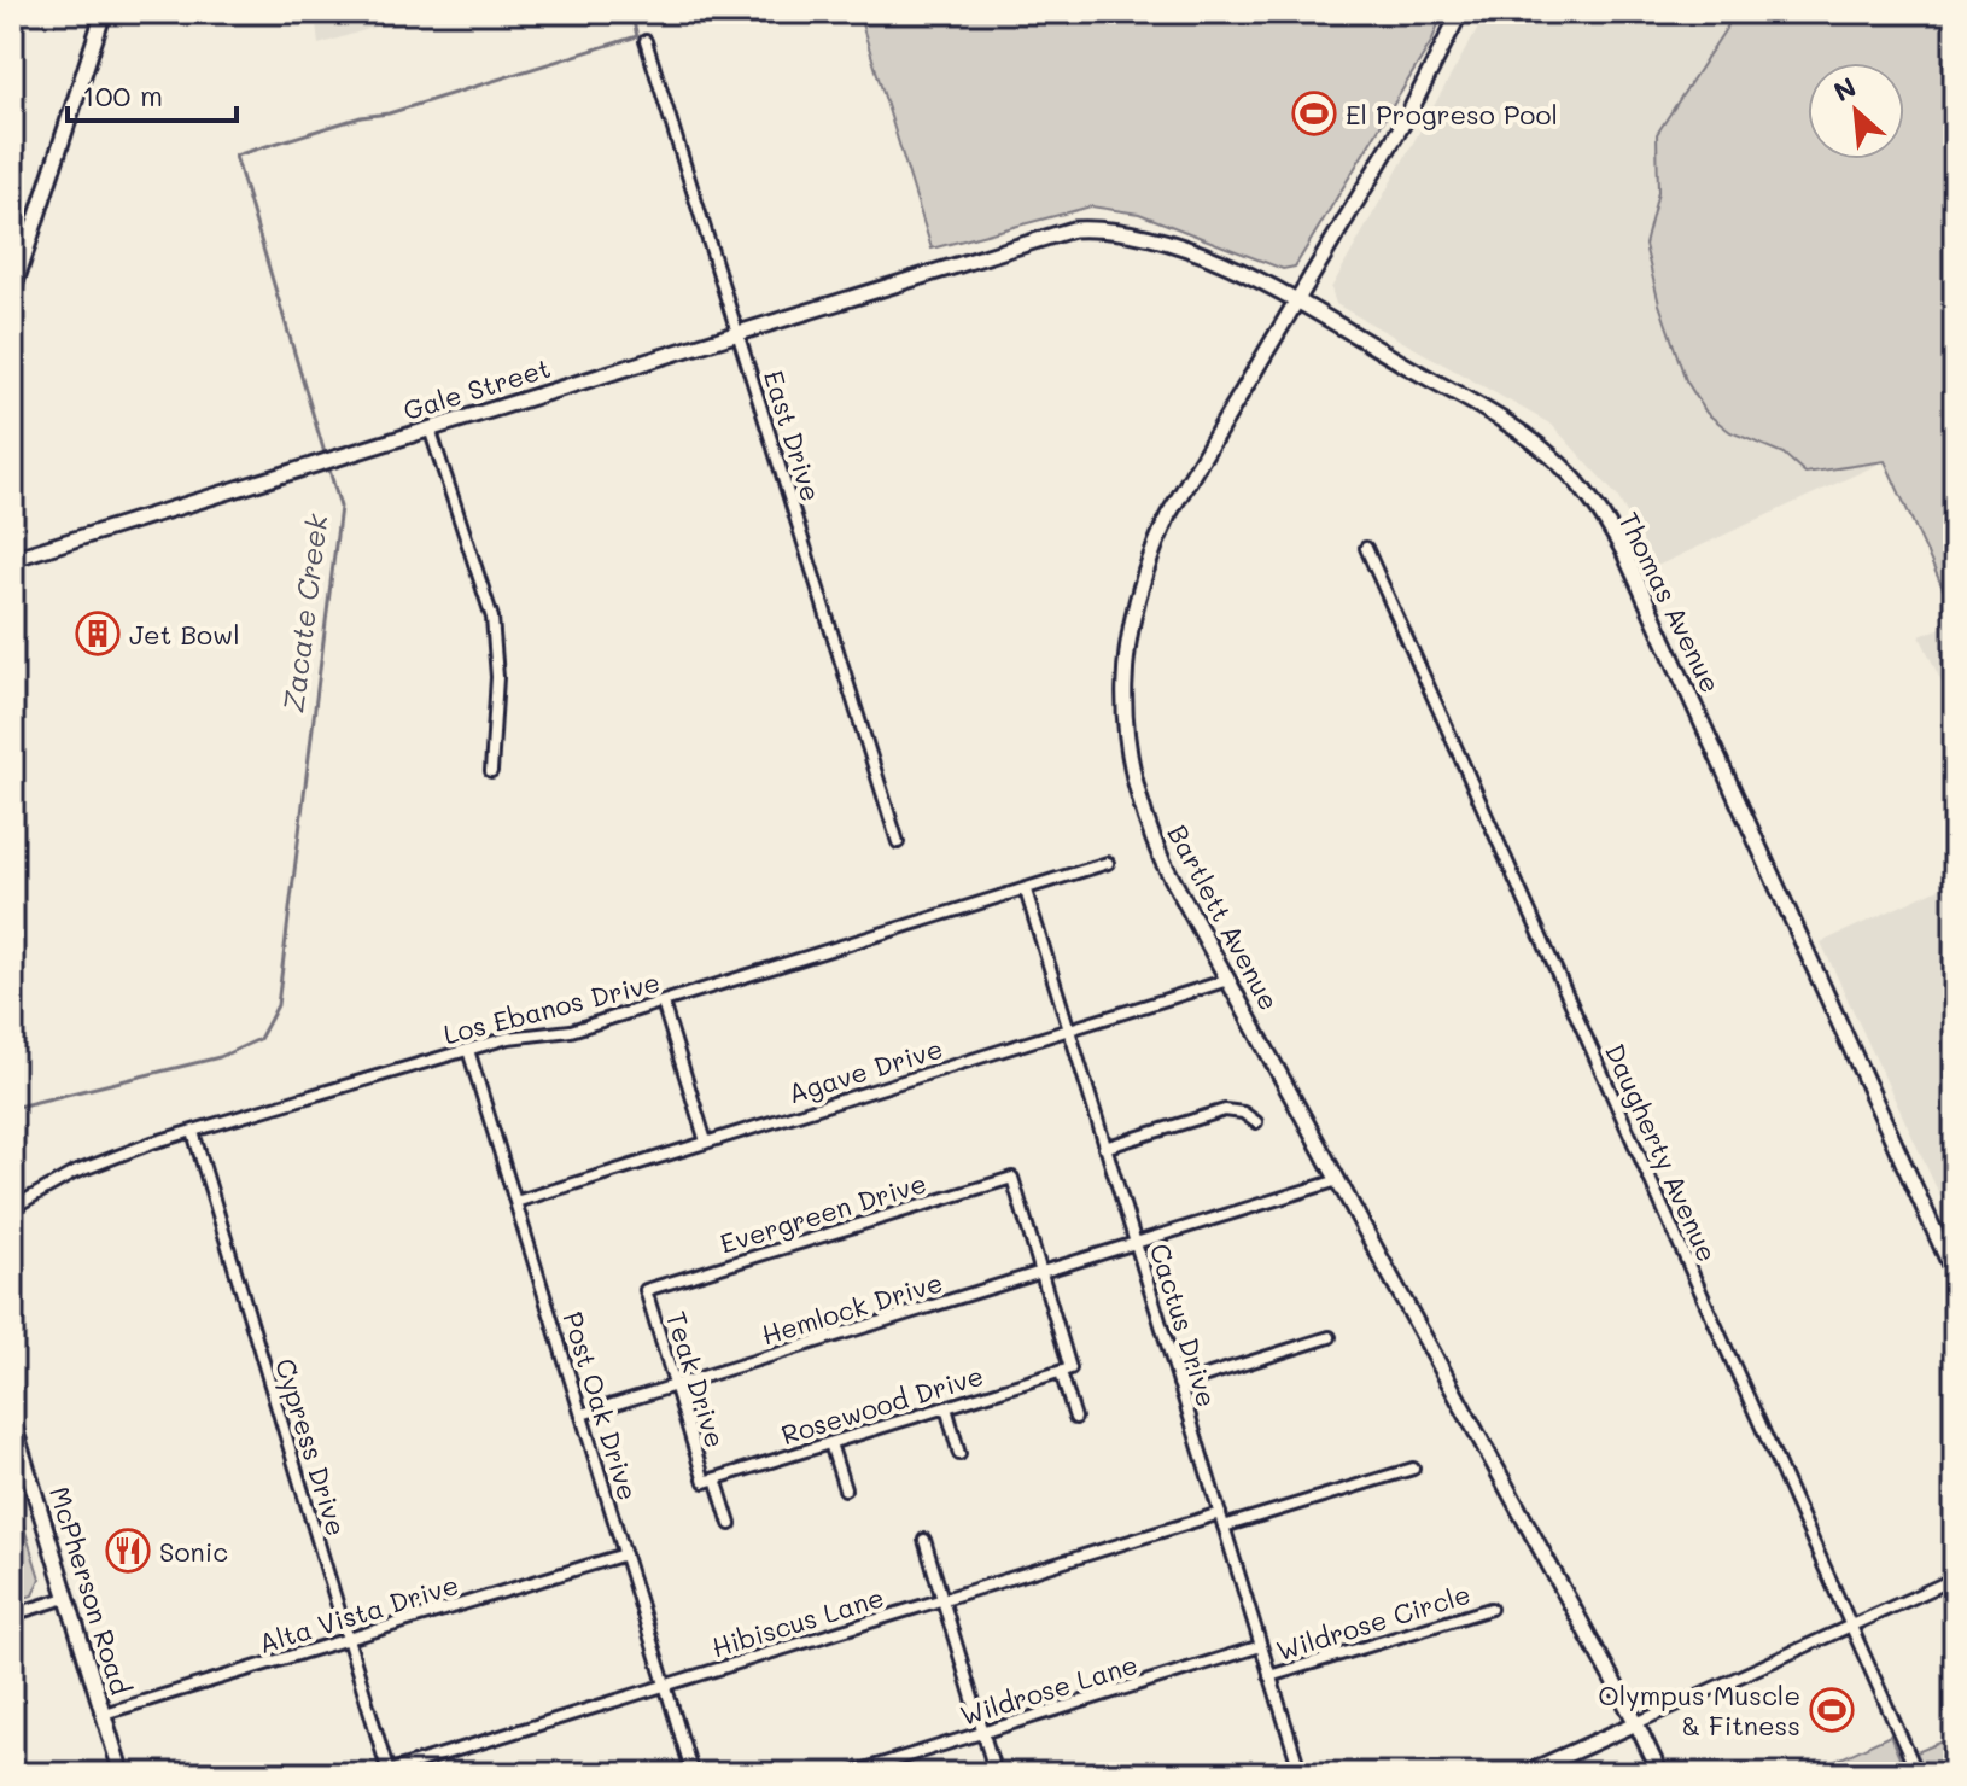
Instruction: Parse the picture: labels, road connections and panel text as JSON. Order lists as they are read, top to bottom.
{
  "streets": {
    "street": [
      "Gale Street",
      "East Drive",
      "Thomas Avenue",
      "Bartlett Avenue",
      "Los Ebanos Drive",
      "Agave Drive",
      "Daugherty Avenue",
      "Evergreen Drive",
      "Hemlock Drive",
      "Cactus Drive",
      "Teak Drive",
      "Rosewood Drive",
      "Post Oak Drive",
      "Cypress Drive",
      "McPherson Road",
      "Alta Vista Drive",
      "Hibiscus Lane",
      "Wildrose Circle",
      "Wildrose Lane"
    ]
  },
  "crossings": [
    ["Gale Street", "East Drive"],
    ["Gale Street", "Thomas Avenue"],
    ["Thomas Avenue", "Bartlett Avenue"],
    ["Bartlett Avenue", "Agave Drive"],
    ["Bartlett Avenue", "Hemlock Drive"],
    ["Los Ebanos Drive", "Cactus Drive"],
    ["Los Ebanos Drive", "Post Oak Drive"],
    ["Los Ebanos Drive", "Cypress Drive"],
    ["Agave Drive", "Cactus Drive"],
    ["Agave Drive", "Post Oak Drive"],
    ["Evergreen Drive", "Hemlock Drive"],
    ["Evergreen Drive", "Teak Drive"],
    ["Hemlock Drive", "Cactus Drive"],
    ["Hemlock Drive", "Teak Drive"],
    ["Hemlock Drive", "Post Oak Drive"],
    ["Cactus Drive", "Hibiscus Lane"],
    ["Cactus Drive", "Wildrose Circle"],
    ["Cactus Drive", "Wildrose Lane"],
    ["Teak Drive", "Rosewood Drive"],
    ["Post Oak Drive", "Alta Vista Drive"],
    ["Post Oak Drive", "Hibiscus Lane"],
    ["Cypress Drive", "Alta Vista Drive"],
    ["Cypress Drive", "Hibiscus Lane"],
    ["McPherson Road", "Alta Vista Drive"]
  ],
  "water": ["Zacate Creek"],
  "places": {
    "sports": ["El Progreso Pool", "Olympus Muscle & Fitness"],
    "building": ["Jet Bowl"],
    "restaurant": ["Sonic"]
  },
  "scale_bar": "100 m",
  "north": "top left"
}
